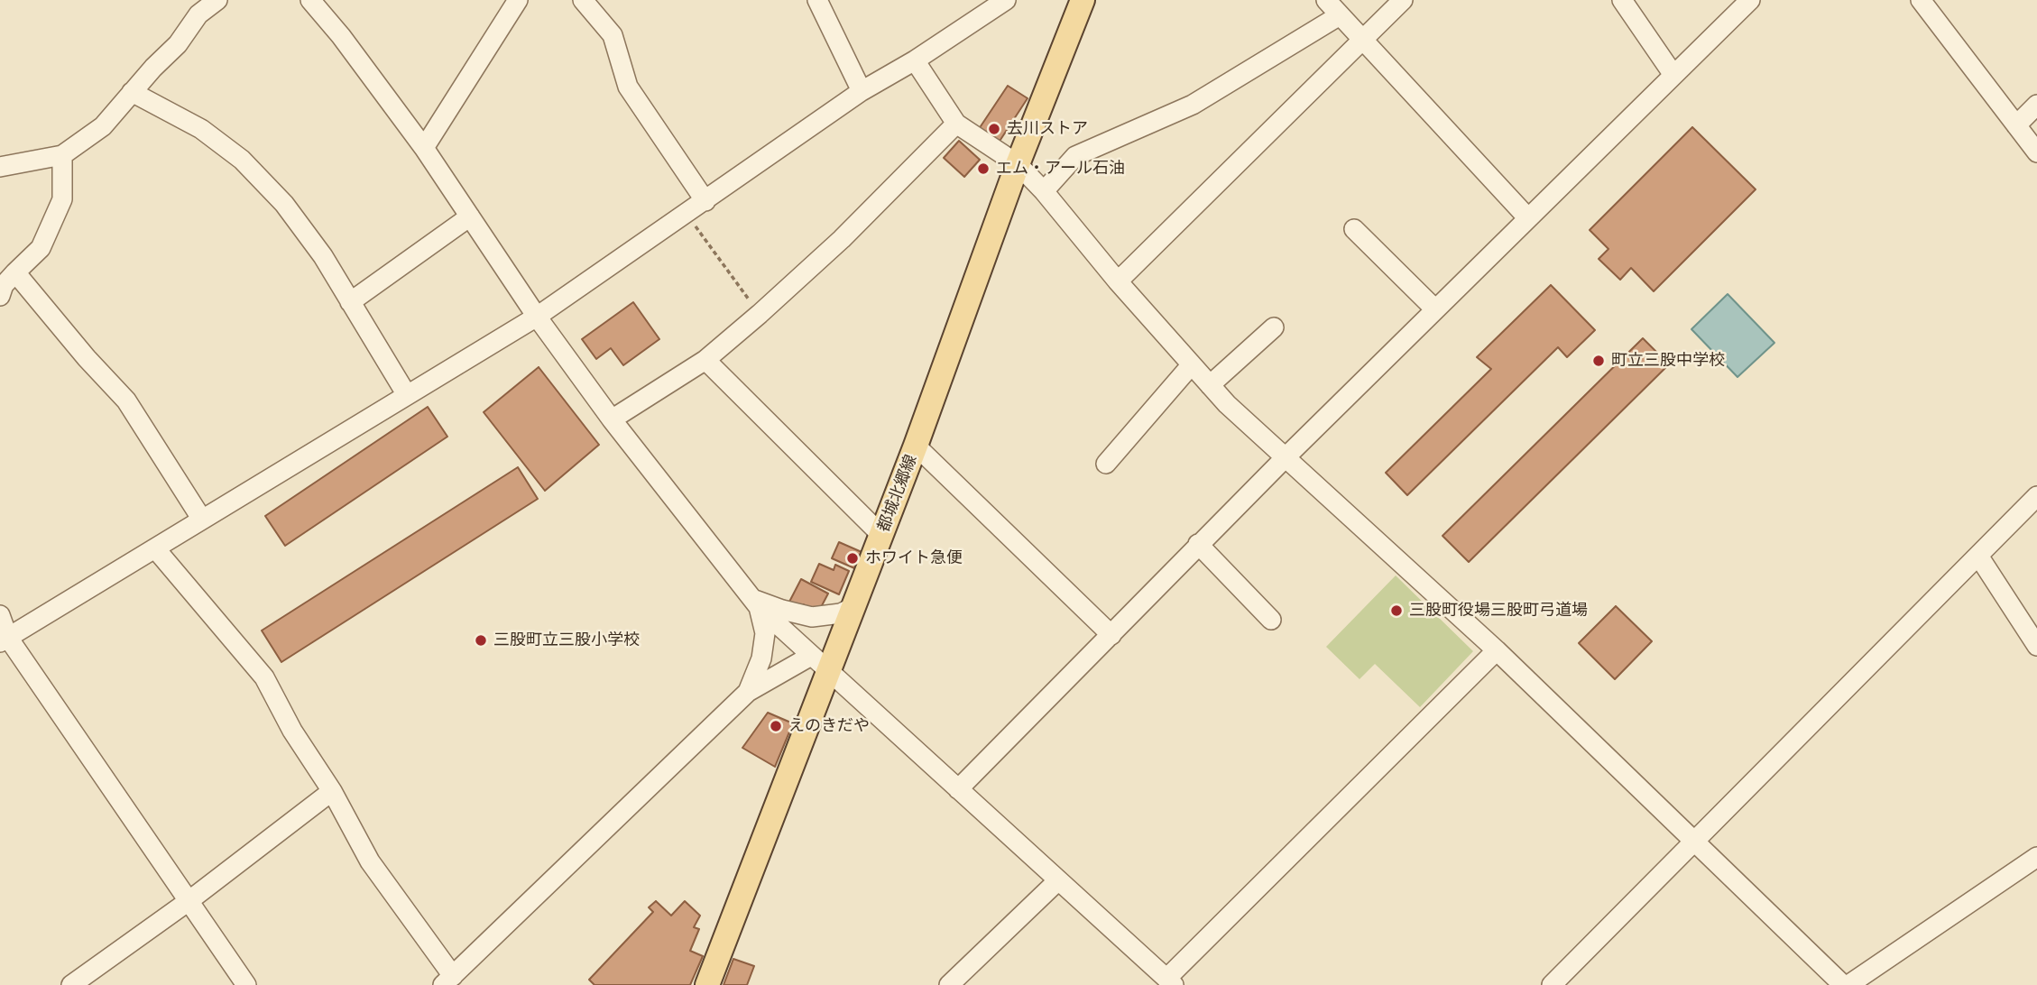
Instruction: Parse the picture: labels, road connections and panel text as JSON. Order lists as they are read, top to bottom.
{
  "streets": {
    "main road": ["都城北郷線"]
  },
  "places": [
    "去川ストア",
    "エム・アール石油",
    "町立三股中学校",
    "ホワイト急便",
    "三股町役場三股町弓道場",
    "三股町立三股小学校",
    "えのきだや"
  ]
}
